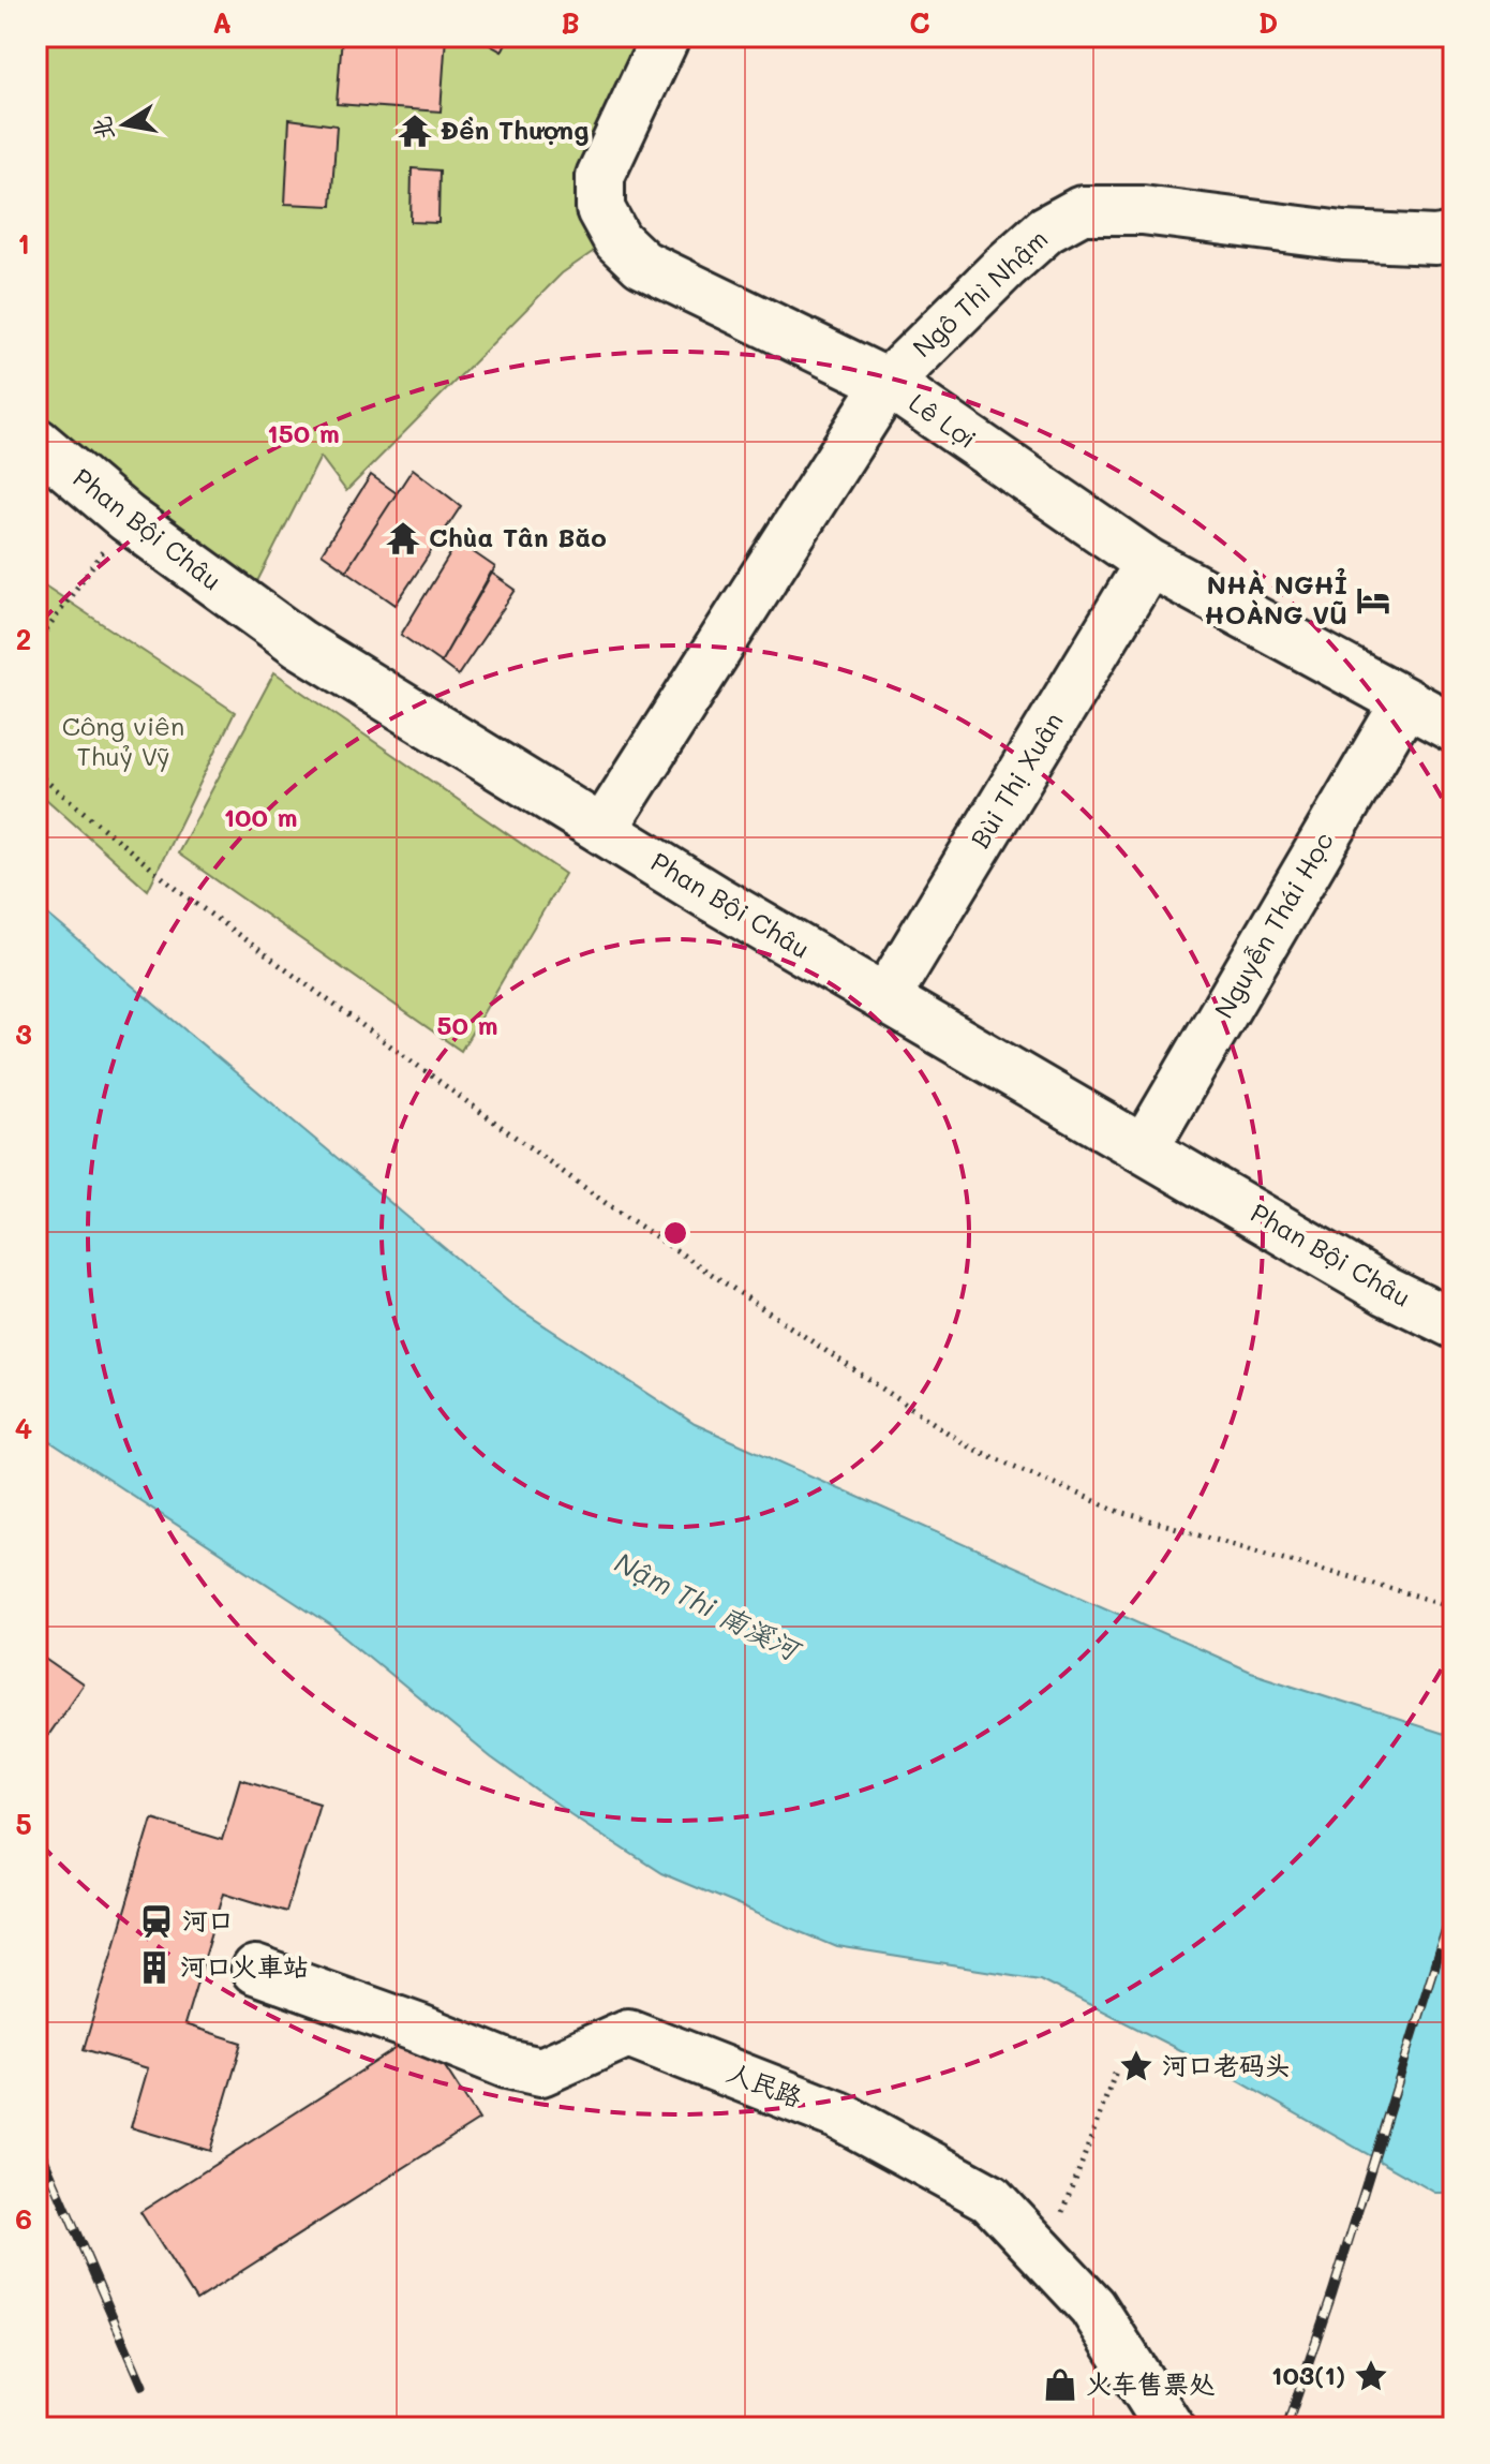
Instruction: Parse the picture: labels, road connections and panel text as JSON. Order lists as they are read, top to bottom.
{
  "streets": {
    "street": [
      "Ngô Thì Nhậm",
      "Lê Lợi",
      "Phan Bội Châu",
      "Bùi Thị Xuân",
      "Nguyễn Thái Học",
      "人民路"
    ]
  },
  "crossings": [
    ["Ngô Thì Nhậm", "Lê Lợi"],
    ["Ngô Thì Nhậm", "Phan Bội Châu"],
    ["Lê Lợi", "Bùi Thị Xuân"],
    ["Lê Lợi", "Nguyễn Thái Học"],
    ["Phan Bội Châu", "Bùi Thị Xuân"],
    ["Phan Bội Châu", "Nguyễn Thái Học"]
  ],
  "water": ["Nậm Thi 南溪河"],
  "parks": ["Công viên Thuỷ Vỹ"],
  "places": {
    "temple": ["Đền Thượng", "Chùa Tân Băo"],
    "hotel": ["NHÀ NGHỈ HOÀNG VŨ"],
    "station": ["河口"],
    "building": ["河口火車站"],
    "place": ["河口老码头", "103(1)"],
    "shop": ["火车售票处"]
  },
  "north": "left",
  "grid": {
    "columns": [
      "A",
      "B",
      "C",
      "D"
    ],
    "rows": [
      "1",
      "2",
      "3",
      "4",
      "5",
      "6"
    ]
  },
  "rings": ["150 m", "100 m", "50 m"]
}
